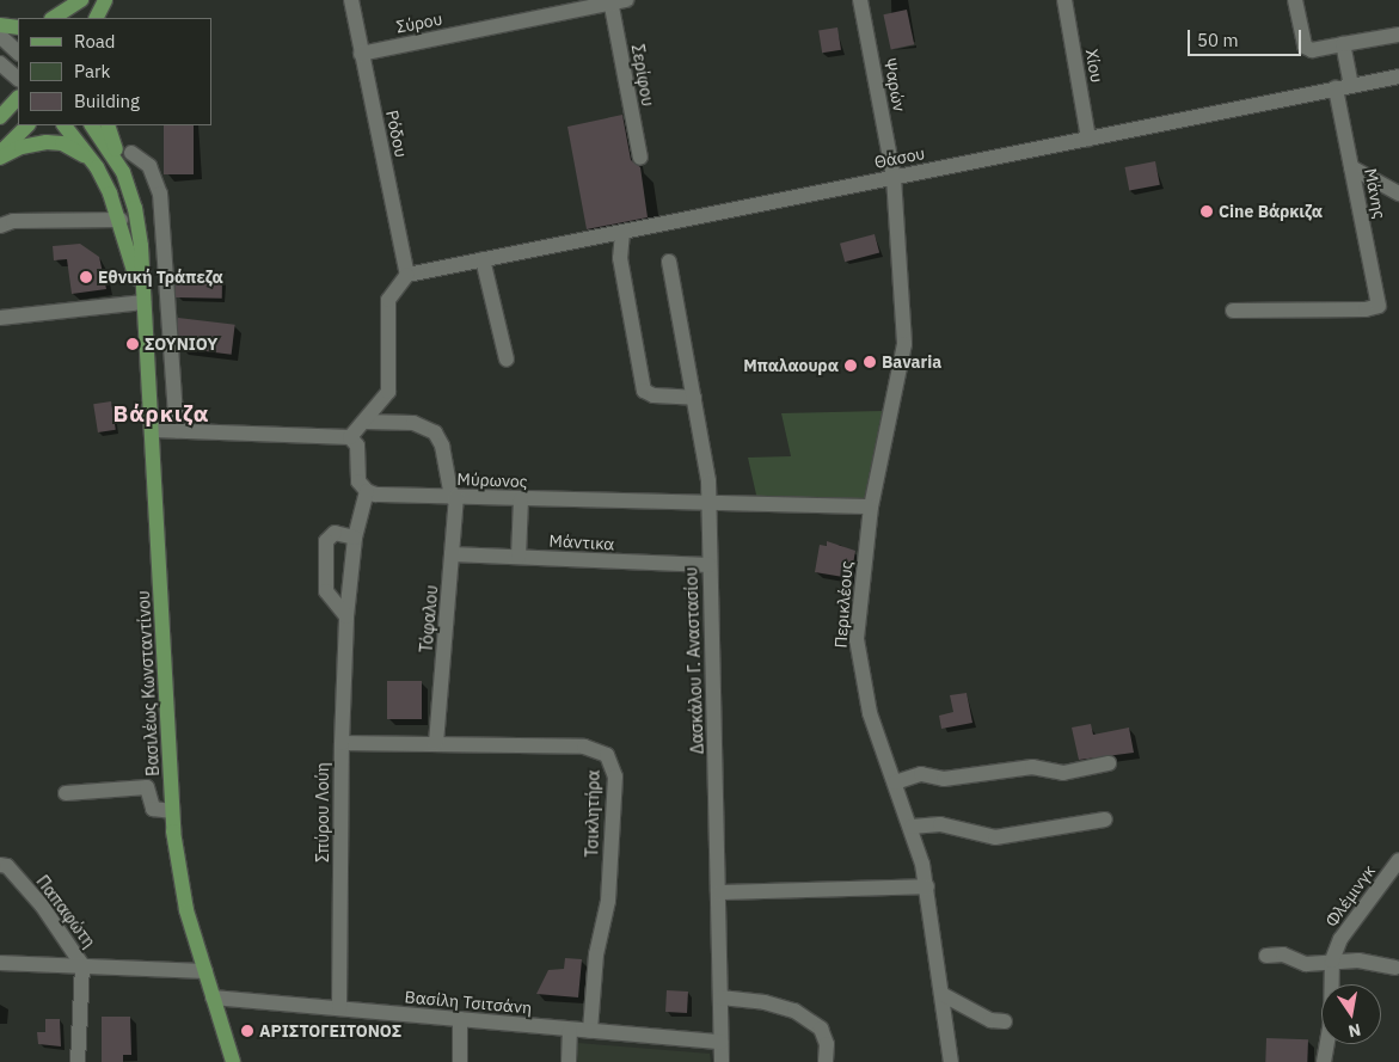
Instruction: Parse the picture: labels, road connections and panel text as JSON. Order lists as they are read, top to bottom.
{
  "streets": {
    "main road": ["Βασιλέως Κωνσταντίνου"],
    "street": [
      "Σύρου",
      "Χίου",
      "Σερίφου",
      "Ψαρών",
      "Ρόδου",
      "Θάσου",
      "Μάνης",
      "Μύρωνος",
      "Μάντικα",
      "Περικλέους",
      "Τόφαλου",
      "Δασκάλου Γ. Αναστασίου",
      "Σπύρου Λούη",
      "Τσικλητήρα",
      "Φλέμινγκ",
      "Παπαφώτη",
      "Βασίλη Τσιτσάνη"
    ]
  },
  "crossings": [
    ["Σύρου", "Σερίφου"],
    ["Σύρου", "Ρόδου"],
    ["Χίου", "Θάσου"],
    ["Ψαρών", "Θάσου"],
    ["Ψαρών", "Περικλέους"],
    ["Ρόδου", "Θάσου"],
    ["Θάσου", "Μάνης"],
    ["Θάσου", "Περικλέους"],
    ["Μύρωνος", "Περικλέους"],
    ["Μύρωνος", "Τόφαλου"],
    ["Μύρωνος", "Δασκάλου Γ. Αναστασίου"],
    ["Μύρωνος", "Σπύρου Λούη"],
    ["Μάντικα", "Τόφαλου"],
    ["Μάντικα", "Δασκάλου Γ. Αναστασίου"],
    ["Τόφαλου", "Τσικλητήρα"],
    ["Δασκάλου Γ. Αναστασίου", "Βασίλη Τσιτσάνη"],
    ["Βασιλέως Κωνσταντίνου", "Βασίλη Τσιτσάνη"],
    ["Σπύρου Λούη", "Τσικλητήρα"],
    ["Σπύρου Λούη", "Βασίλη Τσιτσάνη"],
    ["Τσικλητήρα", "Βασίλη Τσιτσάνη"]
  ],
  "districts": ["Βάρκιζα"],
  "places": [
    "Cine Βάρκιζα",
    "Εθνική Τράπεζα",
    "ΣΟΥΝΙΟΥ",
    "Bavaria",
    "Μπαλαουρα",
    "ΑΡΙΣΤΟΓΕΙΤΟΝΟΣ"
  ],
  "legend": ["Road", "Park", "Building"],
  "scale_bar": "50 m",
  "north": "bottom"
}
